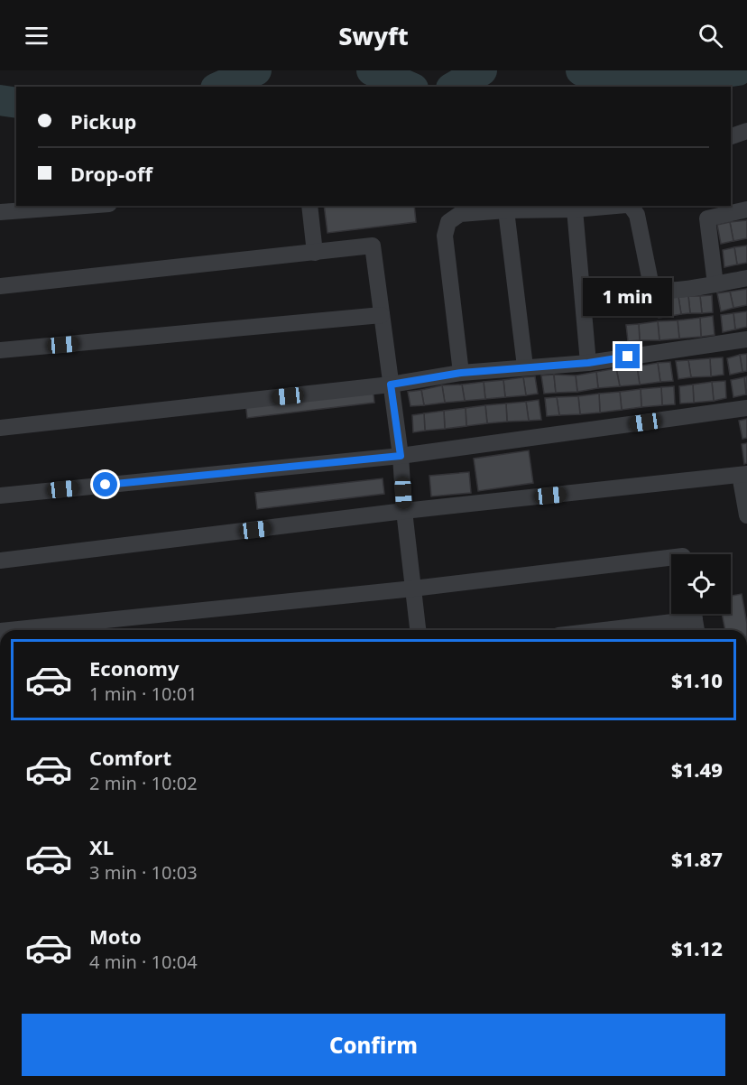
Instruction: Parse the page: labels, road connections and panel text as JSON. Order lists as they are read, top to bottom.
{
  "page": {
    "header": "Swyft",
    "banner": ["Pickup", "Drop-off"],
    "bubble": "1 min",
    "list": [
      {
        "name": "Economy",
        "note": "1 min · 10:01",
        "value": "$1.10"
      },
      {
        "name": "Comfort",
        "note": "2 min · 10:02",
        "value": "$1.49"
      },
      {
        "name": "XL",
        "note": "3 min · 10:03",
        "value": "$1.87"
      },
      {
        "name": "Moto",
        "note": "4 min · 10:04",
        "value": "$1.12"
      }
    ],
    "buttons": "Confirm"
  }
}
